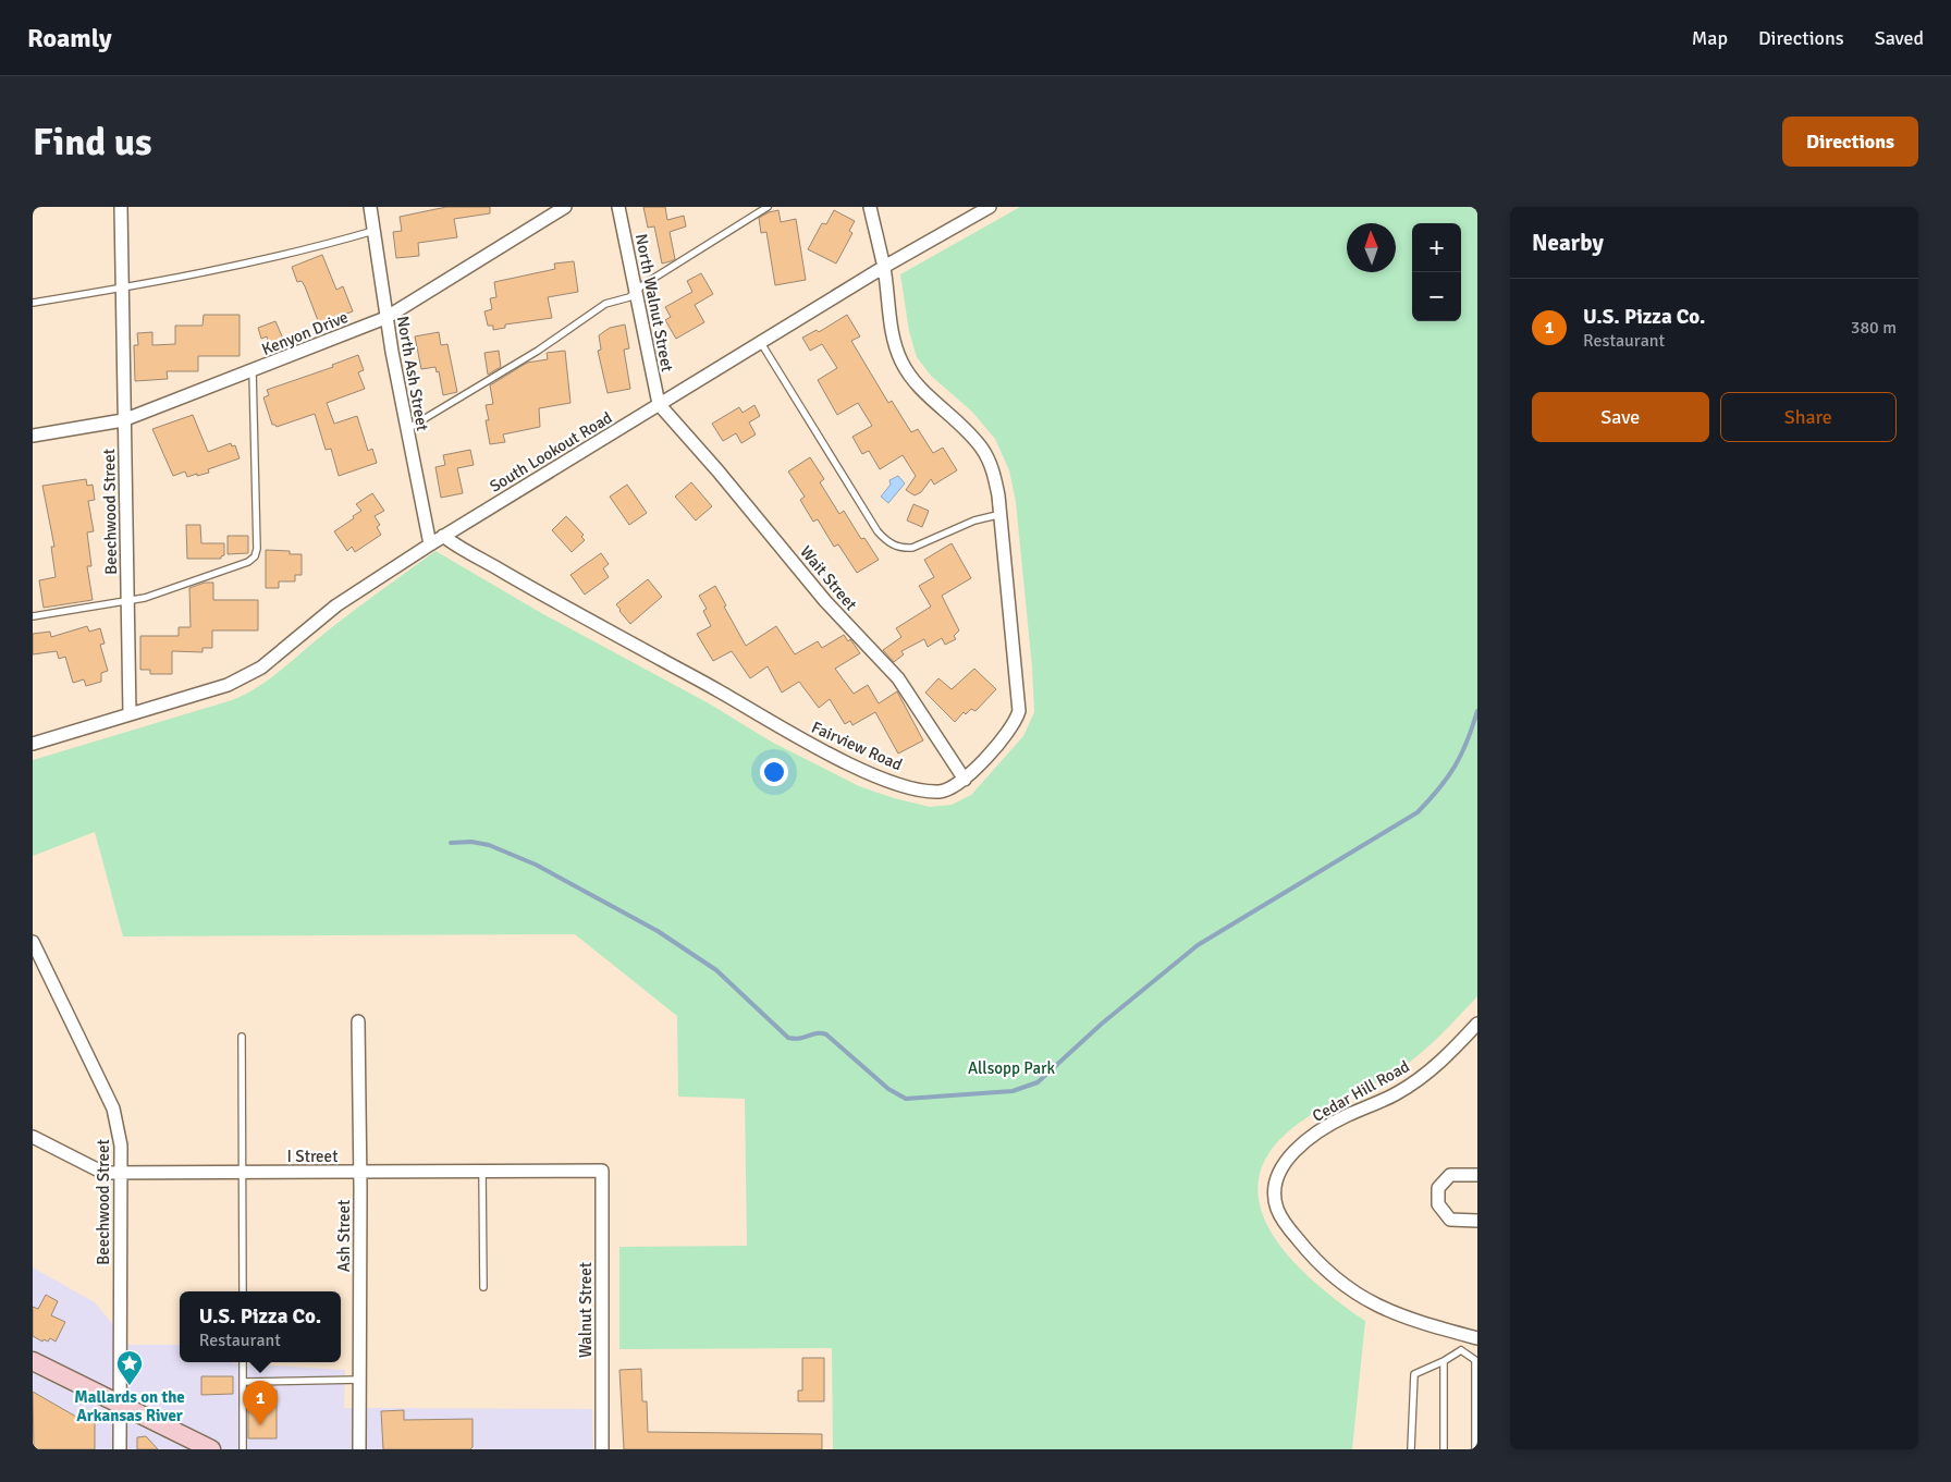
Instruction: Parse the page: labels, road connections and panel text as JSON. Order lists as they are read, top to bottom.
{
  "streets": {
    "street": [
      "North Walnut Street",
      "Kenyon Drive",
      "North Ash Street",
      "South Lookout Road",
      "Beechwood Street",
      "Wait Street",
      "Fairview Road",
      "Cedar Hill Road",
      "I Street",
      "Ash Street",
      "Walnut Street"
    ]
  },
  "crossings": [
    ["North Walnut Street", "South Lookout Road"],
    ["North Walnut Street", "Wait Street"],
    ["Kenyon Drive", "North Ash Street"],
    ["Kenyon Drive", "Beechwood Street"],
    ["North Ash Street", "South Lookout Road"],
    ["South Lookout Road", "Beechwood Street"],
    ["South Lookout Road", "Wait Street"],
    ["South Lookout Road", "Fairview Road"],
    ["Beechwood Street", "I Street"],
    ["Wait Street", "Fairview Road"],
    ["I Street", "Ash Street"],
    ["I Street", "Walnut Street"]
  ],
  "parks": ["Allsopp Park"],
  "places": {
    "place": ["Mallards on the Arkansas River"]
  },
  "north": "top",
  "page": {
    "header": "Roamly",
    "nav": ["Map", "Directions", "Saved"],
    "buttons": [
      "Directions",
      ["Save", "Share"]
    ],
    "title": "Find us",
    "heading": "Nearby",
    "map_buttons": ["+", "−"],
    "list": [
      {
        "mark": "1",
        "name": "U.S. Pizza Co.",
        "note": "Restaurant",
        "value": "380 m"
      }
    ],
    "popup": ["U.S. Pizza Co.", "Restaurant"],
    "pins": "1"
  }
}
